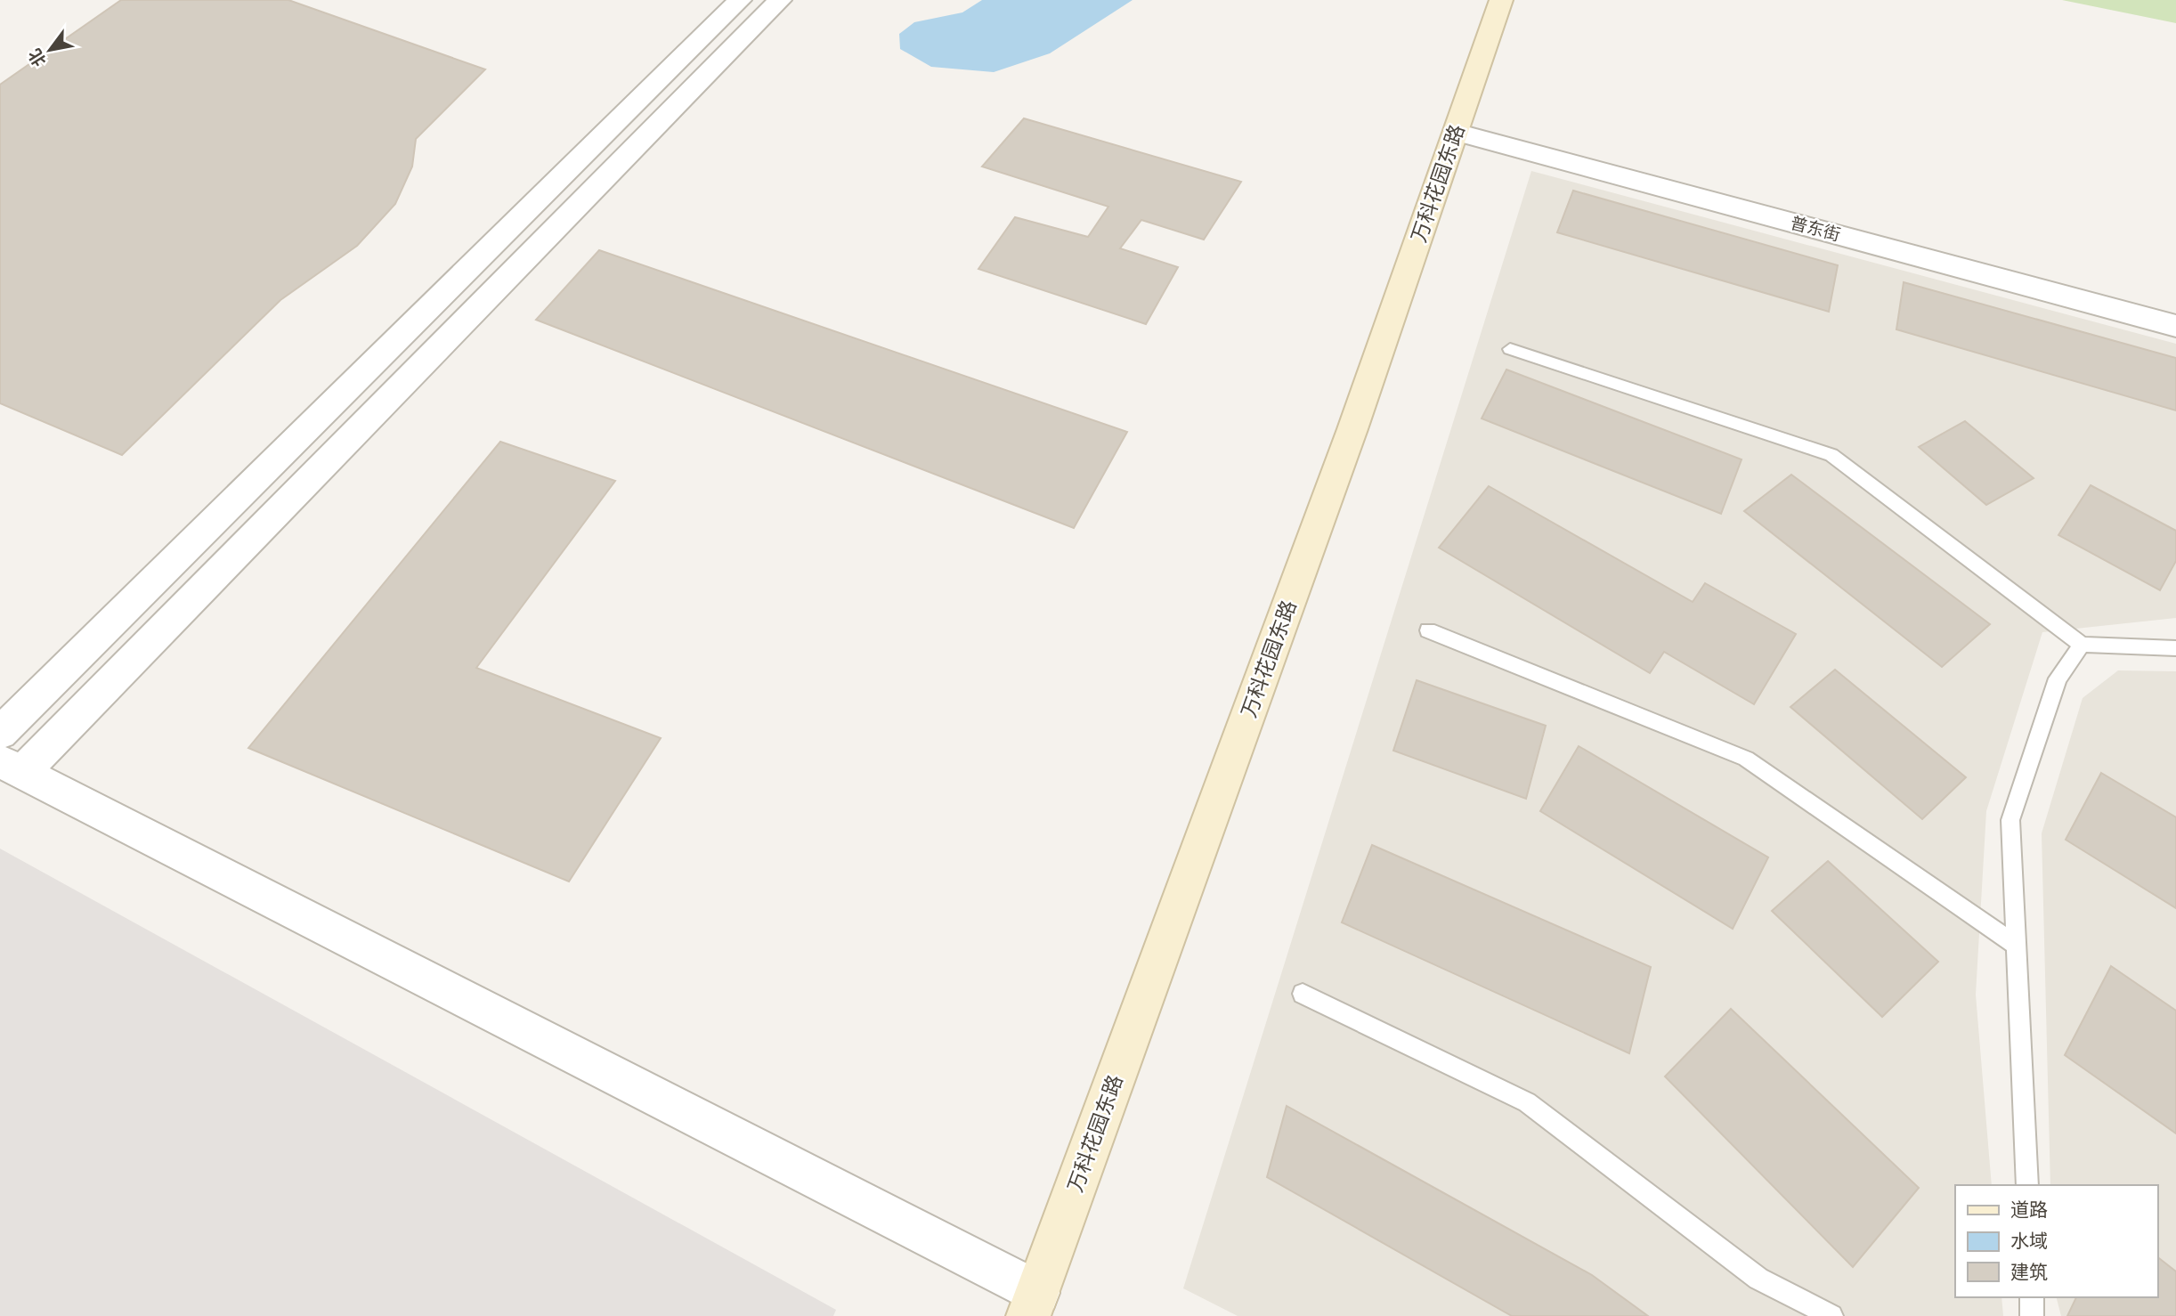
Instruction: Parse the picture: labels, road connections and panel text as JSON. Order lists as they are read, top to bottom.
{
  "streets": {
    "street": ["万科花园东路", "普东街"]
  },
  "crossings": [
    ["万科花园东路", "普东街"]
  ],
  "legend": ["道路", "水域", "建筑"],
  "north": "bottom left"
}
